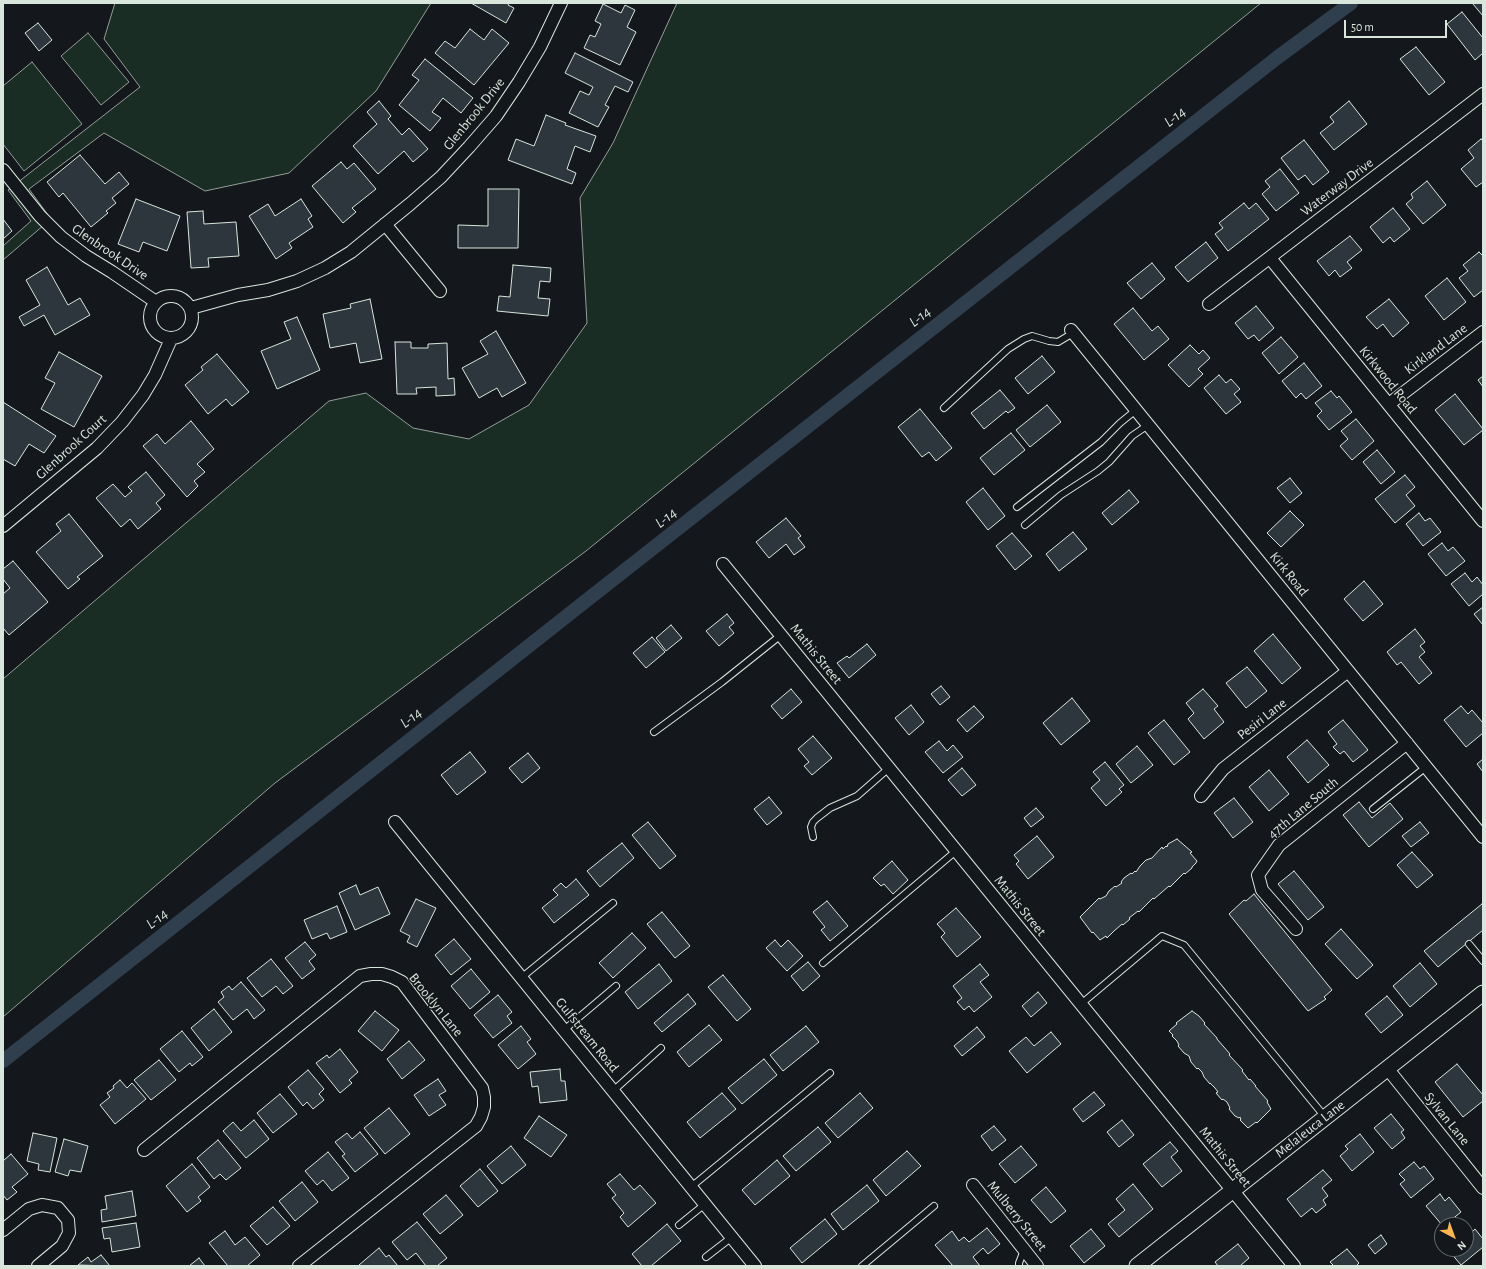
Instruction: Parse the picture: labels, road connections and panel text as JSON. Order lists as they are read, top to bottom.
{
  "streets": {
    "street": [
      "Glenbrook Drive",
      "Waterway Drive",
      "Kirkland Lane",
      "Kirkwood Road",
      "Glenbrook Court",
      "Kirk Road",
      "Mathis Street",
      "Pesiri Lane",
      "47th Lane South",
      "Brooklyn Lane",
      "Gulfstream Road",
      "Sylvan Lane",
      "Melaleuca Lane",
      "Mulberry Street"
    ]
  },
  "crossings": [
    ["Glenbrook Drive", "Glenbrook Court"],
    ["Waterway Drive", "Kirkwood Road"],
    ["Kirkland Lane", "Kirkwood Road"],
    ["Kirk Road", "Pesiri Lane"],
    ["Kirk Road", "47th Lane South"],
    ["Mathis Street", "Melaleuca Lane"],
    ["Sylvan Lane", "Melaleuca Lane"]
  ],
  "water": ["L-14"],
  "scale_bar": "50 m",
  "north": "bottom right"
}
